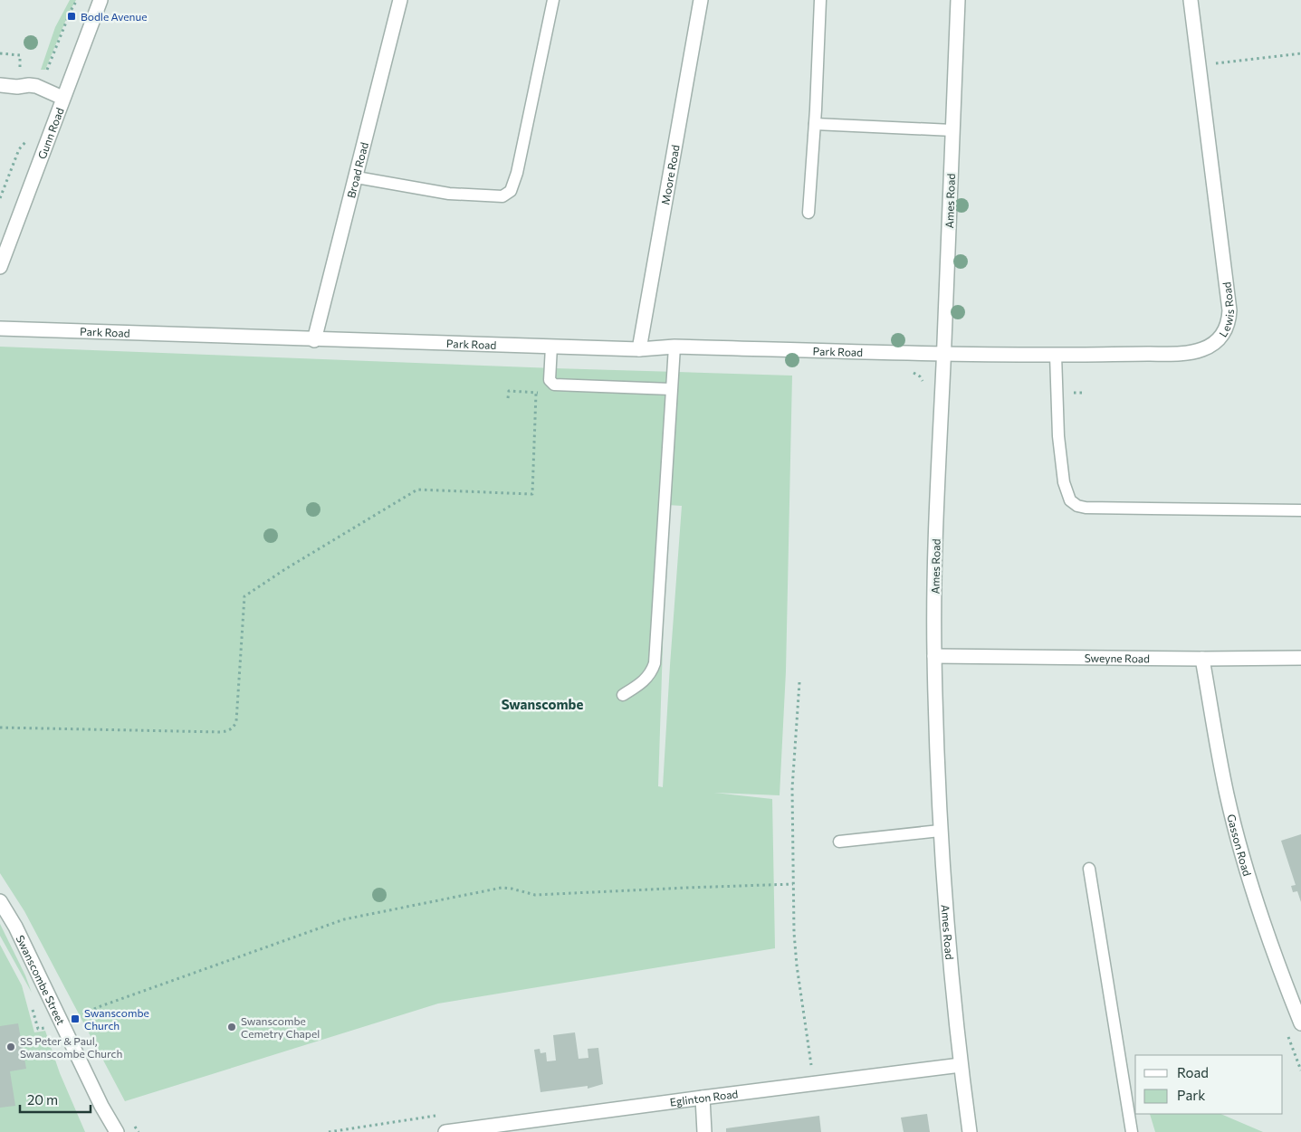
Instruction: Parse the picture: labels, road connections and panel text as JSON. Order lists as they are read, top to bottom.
{
  "streets": {
    "street": [
      "Gunn Road",
      "Broad Road",
      "Moore Road",
      "Ames Road",
      "Lewis Road",
      "Park Road",
      "Sweyne Road",
      "Gasson Road",
      "Swanscombe Street",
      "Eglinton Road"
    ]
  },
  "crossings": [
    ["Broad Road", "Park Road"],
    ["Moore Road", "Park Road"],
    ["Ames Road", "Lewis Road"],
    ["Ames Road", "Park Road"],
    ["Ames Road", "Sweyne Road"],
    ["Ames Road", "Eglinton Road"],
    ["Lewis Road", "Park Road"],
    ["Sweyne Road", "Gasson Road"]
  ],
  "districts": ["Swanscombe"],
  "places": {
    "transit": ["Bodle Avenue", "Swanscombe Church"],
    "other": ["Swanscombe Cemetry Chapel", "SS Peter & Paul, Swanscombe Church"]
  },
  "legend": ["Road", "Park"],
  "scale_bar": "20 m"
}
